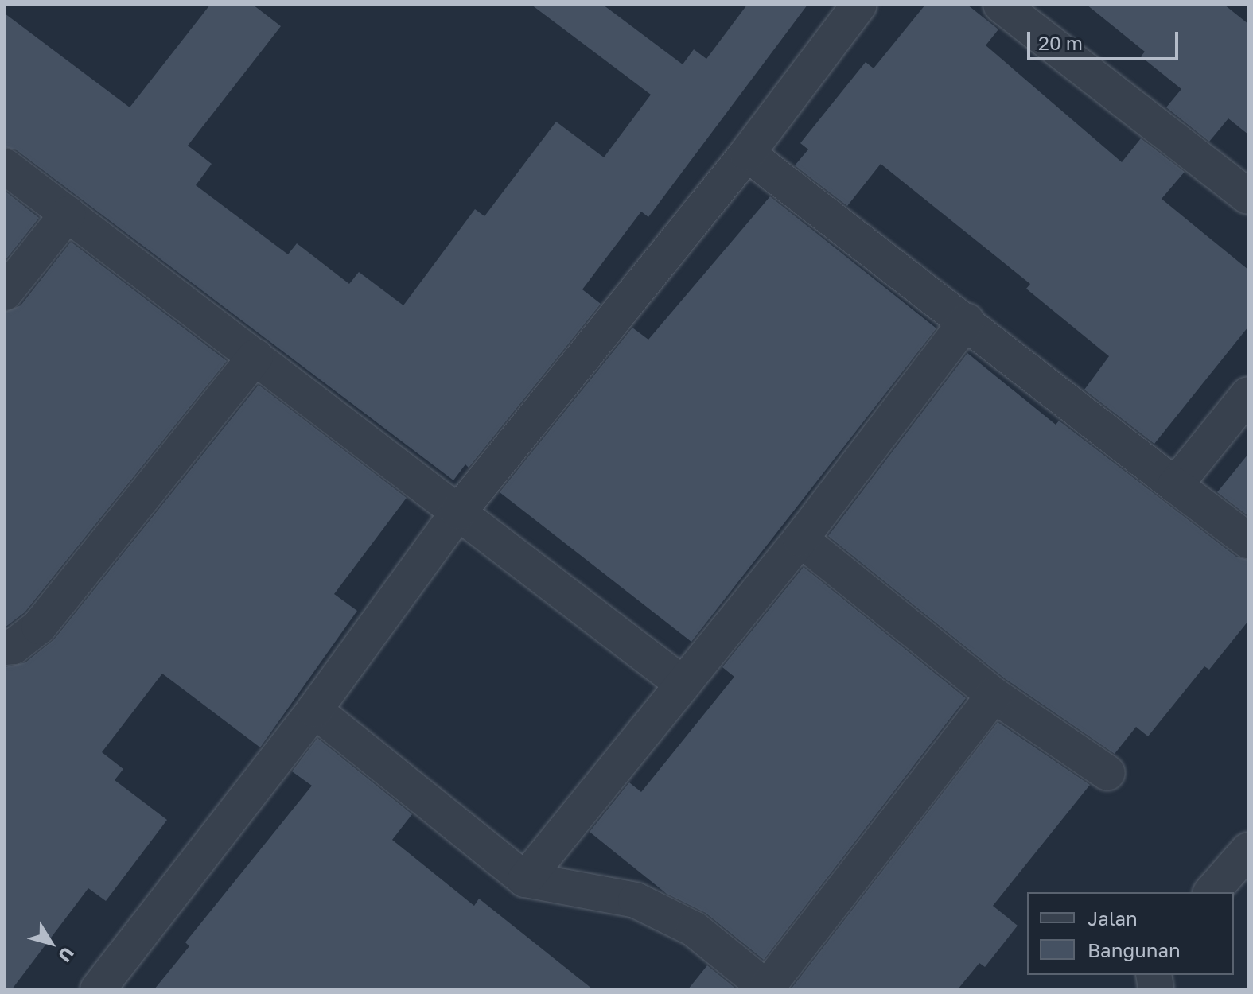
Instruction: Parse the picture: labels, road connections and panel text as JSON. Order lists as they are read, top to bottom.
{
  "legend": ["Jalan", "Bangunan"],
  "scale_bar": "20 m",
  "north": "bottom right"
}
